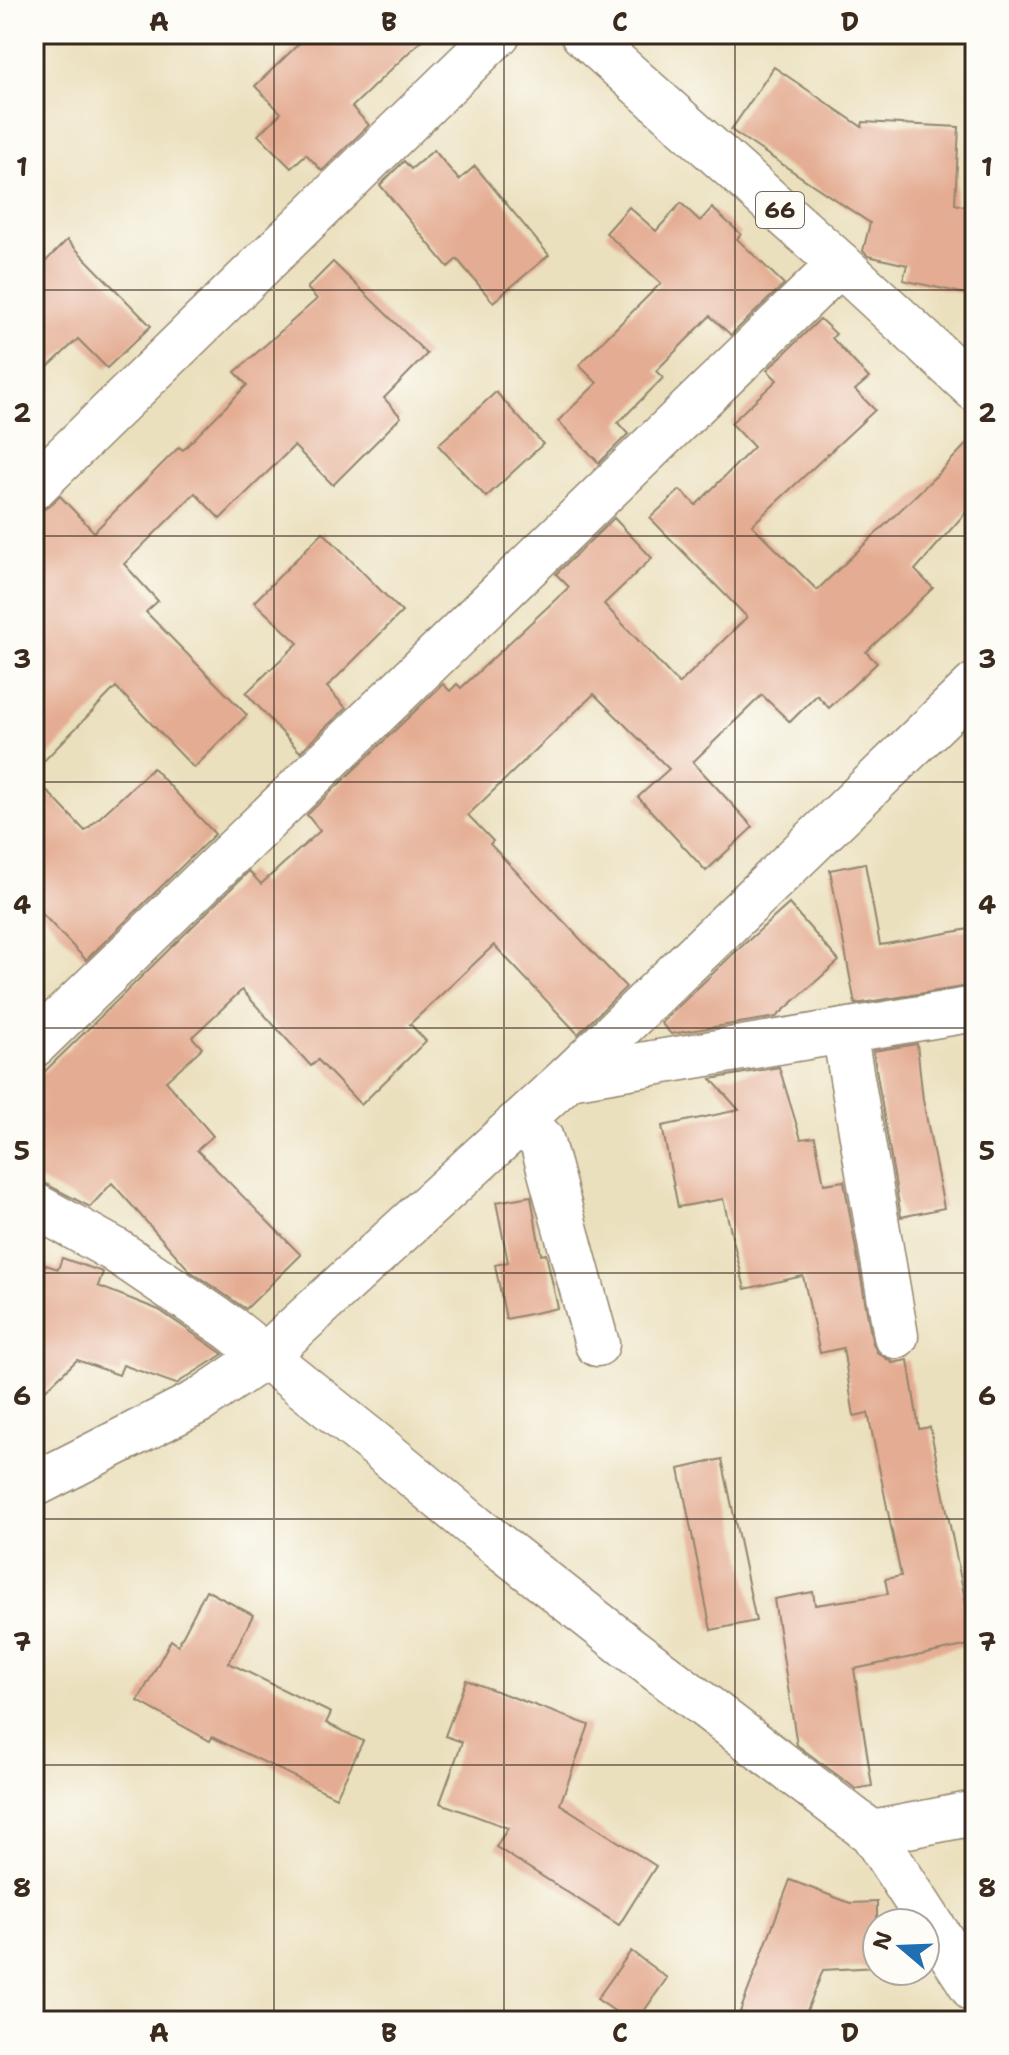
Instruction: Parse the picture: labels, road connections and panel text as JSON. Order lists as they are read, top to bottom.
{
  "streets": {
    "street": ["66"]
  },
  "north": "left",
  "grid": {
    "columns": [
      "A",
      "B",
      "C",
      "D"
    ],
    "rows": [
      "1",
      "2",
      "3",
      "4",
      "5",
      "6",
      "7",
      "8"
    ]
  }
}
